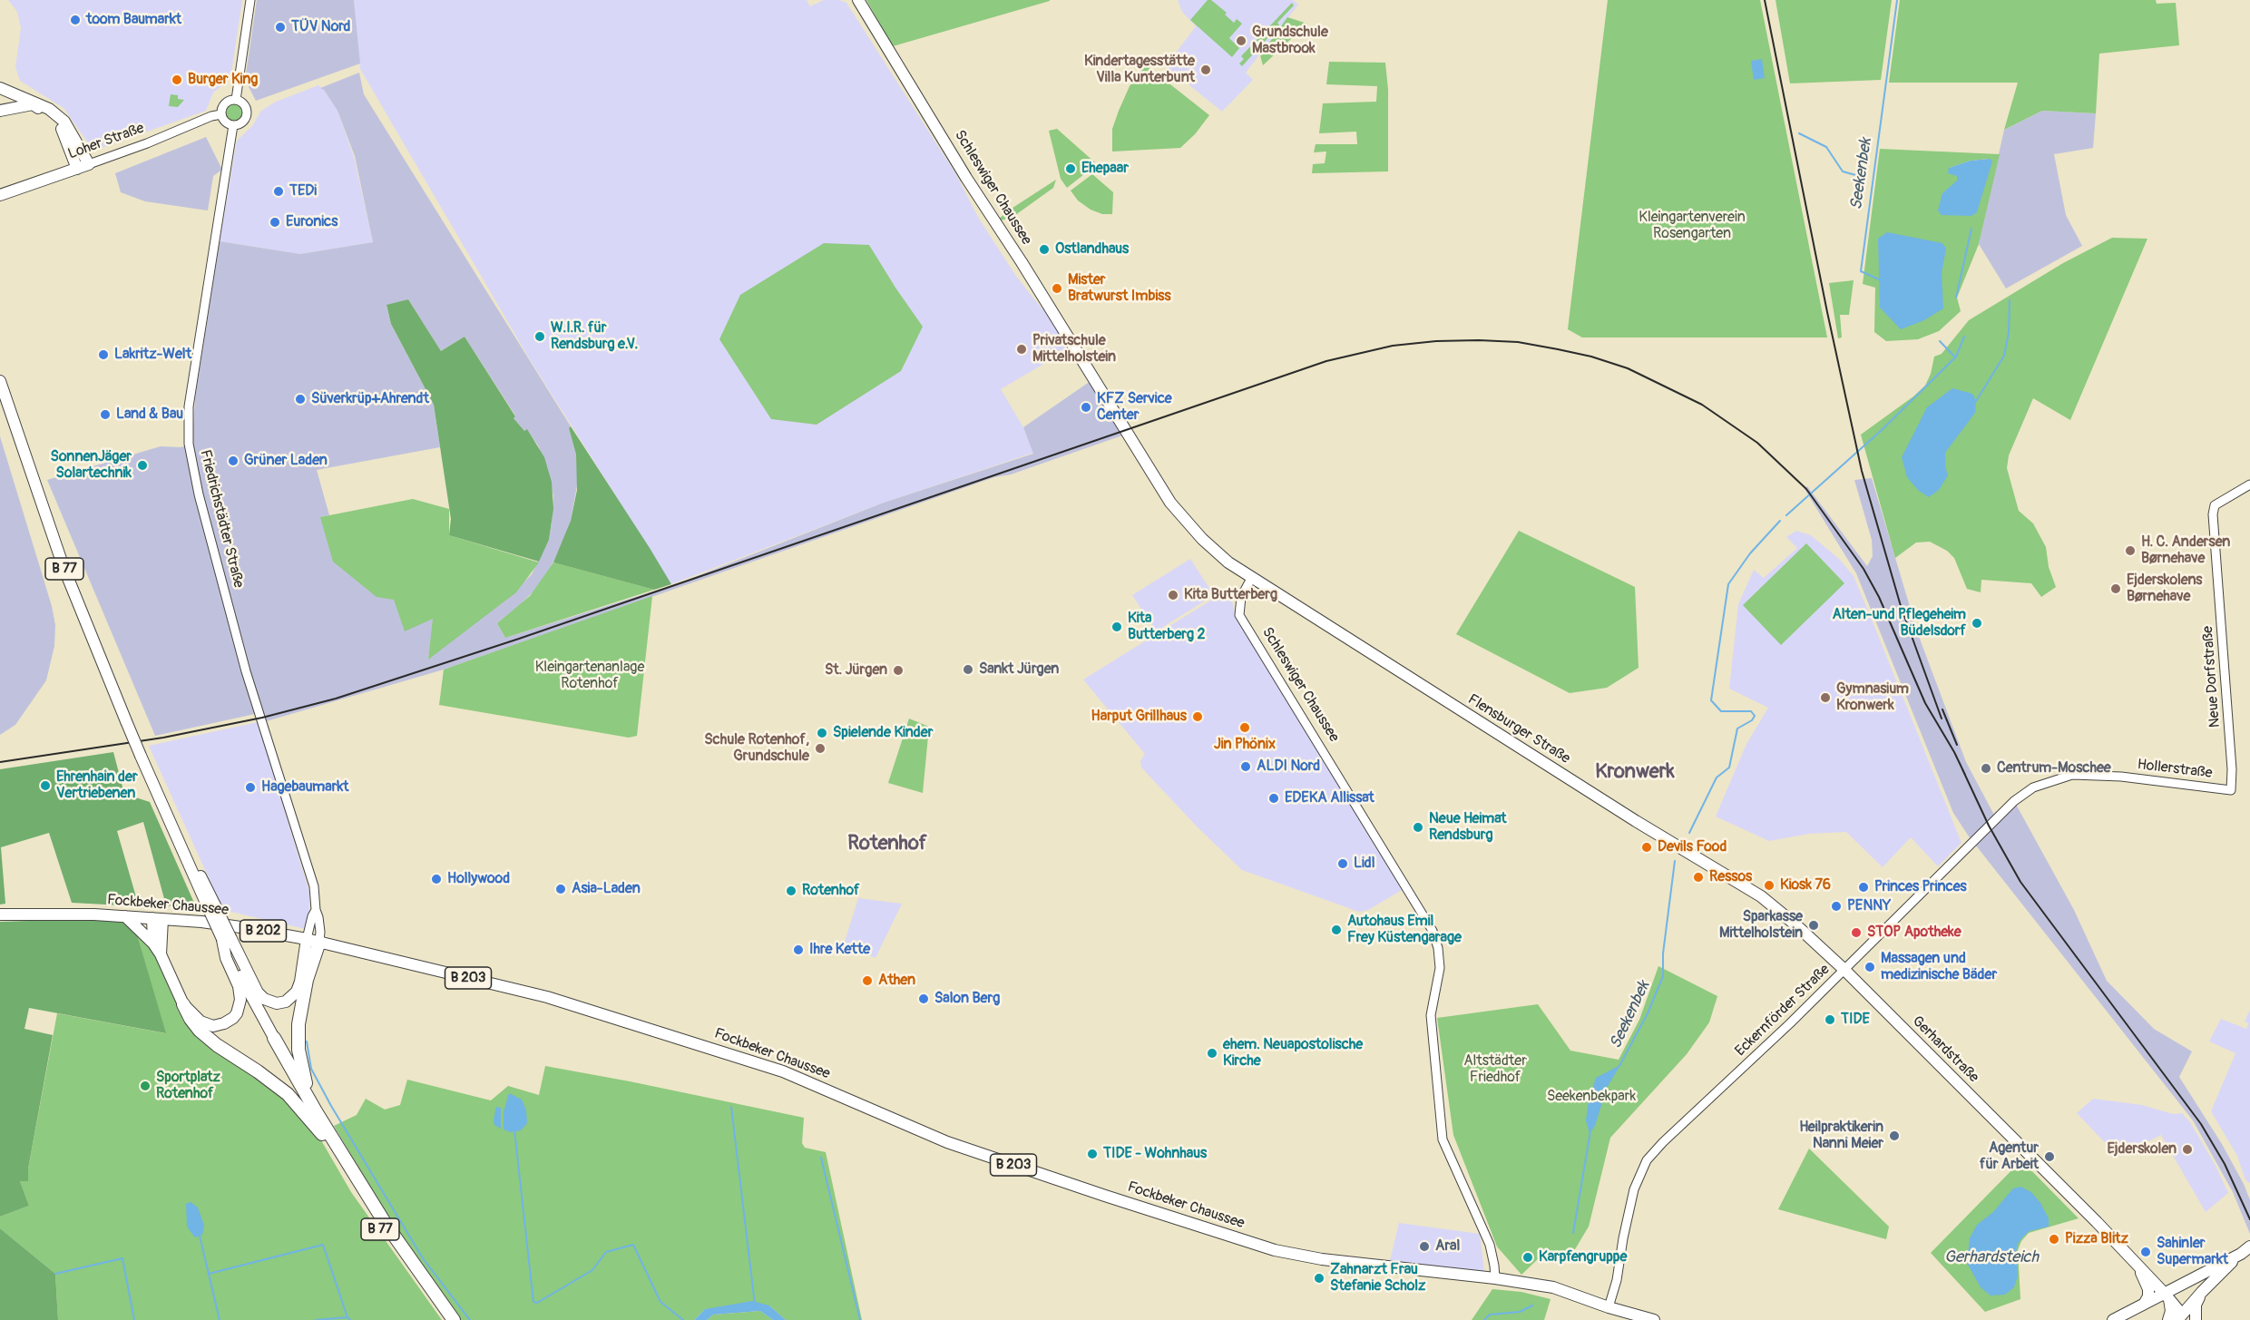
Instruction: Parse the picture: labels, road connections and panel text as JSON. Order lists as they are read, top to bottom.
{
  "streets": {
    "highway": ["B 77"],
    "main road": [
      "Loher Straße",
      "Schleswiger Chaussee",
      "Flensburger Straße",
      "Fockbeker Chaussee",
      "B 202",
      "B 203",
      "Gerhardstraße"
    ],
    "street": [
      "Friedrichstädter Straße",
      "Neue Dorfstraße",
      "Hollerstraße",
      "Eckernförder Straße"
    ]
  },
  "crossings": [
    ["Loher Straße", "Friedrichstädter Straße"],
    ["Schleswiger Chaussee", "Flensburger Straße"],
    ["Schleswiger Chaussee", "Fockbeker Chaussee"],
    ["Friedrichstädter Straße", "Fockbeker Chaussee"],
    ["Neue Dorfstraße", "Hollerstraße"],
    ["Flensburger Straße", "Eckernförder Straße"],
    ["Flensburger Straße", "Gerhardstraße"],
    ["Hollerstraße", "Eckernförder Straße"],
    ["Fockbeker Chaussee", "B 203"],
    ["Fockbeker Chaussee", "Eckernförder Straße"],
    ["B 203", "Eckernförder Straße"],
    ["Eckernförder Straße", "Gerhardstraße"]
  ],
  "districts": ["Kronwerk", "Rotenhof"],
  "water": ["Seekenbek", "Gerhardsteich"],
  "parks": [
    "Kleingartenverein Rosengarten",
    "Kleingartenanlage Rotenhof",
    "Altstädter Friedhof",
    "Seekenbekpark"
  ],
  "places": [
    "toom Baumarkt",
    "TÜV Nord",
    "Grundschule Mastbrook",
    "Kindertagesstätte Villa Kunterbunt",
    "Burger King",
    "Ehepaar",
    "TEDi",
    "Euronics",
    "Ostlandhaus",
    "Mister Bratwurst Imbiss",
    "W.I.R. für Rendsburg e.V.",
    "Privatschule Mittelholstein",
    "Lakritz-Welt",
    "Süverkrüp+Ahrendt",
    "KFZ Service Center",
    "Land & Bau",
    "Grüner Laden",
    "SonnenJäger Solartechnik",
    "H. C. Andersen Børnehave",
    "Ejderskolens Børnehave",
    "Kita Butterberg",
    "Alten-und Pflegeheim Büdelsdorf",
    "Kita Butterberg 2",
    "Sankt Jürgen",
    "St. Jürgen",
    "Gymnasium Kronwerk",
    "Harput Grillhaus",
    "Jin Phönix",
    "Spielende Kinder",
    "Schule Rotenhof, Grundschule",
    "ALDI Nord",
    "Centrum-Moschee",
    "Ehrenhain der Vertriebenen",
    "Hagebaumarkt",
    "EDEKA Allissat",
    "Neue Heimat Rendsburg",
    "Devils Food",
    "Lidl",
    "Ressos",
    "Hollywood",
    "Kiosk 76",
    "Princes Princes",
    "Asia-Laden",
    "Rotenhof",
    "PENNY",
    "Sparkasse Mittelholstein",
    "Autohaus Emil Frey Küstengarage",
    "STOP Apotheke",
    "Ihre Kette",
    "Massagen und medizinische Bäder",
    "Athen",
    "Salon Berg",
    "TIDE",
    "ehem. Neuapostolische Kirche",
    "Sportplatz Rotenhof",
    "Heilpraktikerin Nanni Meier",
    "Ejderskolen",
    "TIDE - Wohnhaus",
    "Agentur für Arbeit",
    "Pizza Blitz",
    "Aral",
    "Sahinler Supermarkt",
    "Karpfengruppe",
    "Zahnarzt Frau Stefanie Scholz"
  ]
}
